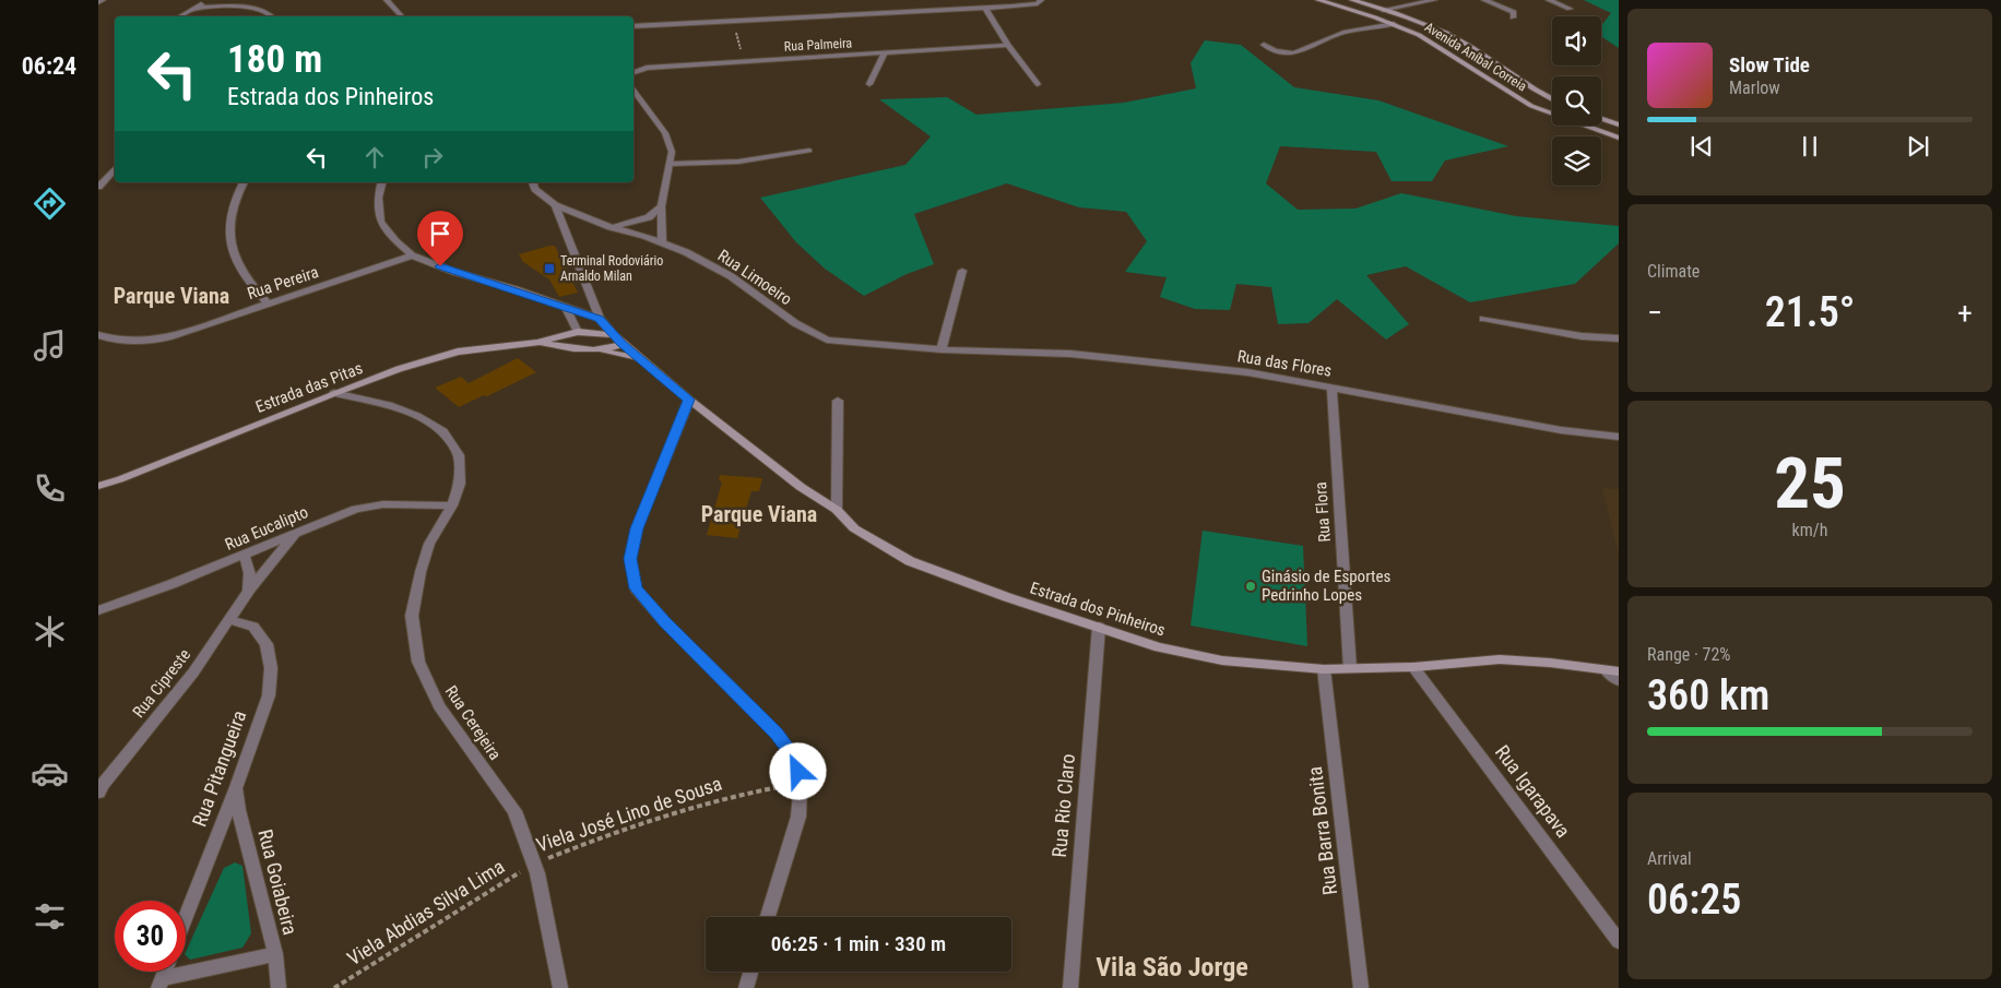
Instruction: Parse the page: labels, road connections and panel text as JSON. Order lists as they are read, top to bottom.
{
  "streets": {
    "main road": ["Avenida Aníbal Correia", "Estrada das Pitas", "Estrada dos Pinheiros"],
    "street": [
      "Rua Palmeira",
      "Rua Limoeiro",
      "Rua Pereira",
      "Rua das Flores",
      "Rua Flora",
      "Rua Eucalipto",
      "Rua Cipreste",
      "Rua Cerejeira",
      "Rua Pitangueira",
      "Rua Igarapava",
      "Rua Rio Claro",
      "Rua Barra Bonita",
      "Rua Goiabeira"
    ],
    "path": ["Viela José Lino de Sousa", "Viela Abdias Silva Lima"]
  },
  "crossings": [
    ["Rua Limoeiro", "Rua das Flores"],
    ["Rua das Flores", "Rua Flora"],
    ["Estrada das Pitas", "Estrada dos Pinheiros"],
    ["Estrada das Pitas", "Rua Cerejeira"],
    ["Rua Flora", "Estrada dos Pinheiros"],
    ["Rua Eucalipto", "Rua Cipreste"],
    ["Rua Eucalipto", "Rua Cerejeira"],
    ["Estrada dos Pinheiros", "Rua Igarapava"],
    ["Estrada dos Pinheiros", "Rua Rio Claro"],
    ["Estrada dos Pinheiros", "Rua Barra Bonita"],
    ["Rua Cipreste", "Rua Pitangueira"],
    ["Rua Cerejeira", "Viela José Lino de Sousa"],
    ["Rua Cerejeira", "Viela Abdias Silva Lima"],
    ["Rua Pitangueira", "Rua Goiabeira"],
    ["Viela José Lino de Sousa", "Viela Abdias Silva Lima"]
  ],
  "districts": ["Parque Viana", "Parque Viana", "Vila São Jorge"],
  "places": {
    "transit": ["Terminal Rodoviário Arnaldo Milan"],
    "other": ["Ginásio de Esportes Pedrinho Lopes"]
  },
  "page": {
    "tabs": "06:24",
    "turn": ["180 m", "Estrada dos Pinheiros"],
    "song": ["Slow Tide", "Marlow"],
    "tile": [
      "Climate",
      ["25", "km/h"],
      ["Range · 72%", "360 km"],
      ["Arrival", "06:25"]
    ],
    "heat": ["−", "21.5°", "+"],
    "limit": "30",
    "trip": "06:25 · 1 min · 330 m"
  }
}
